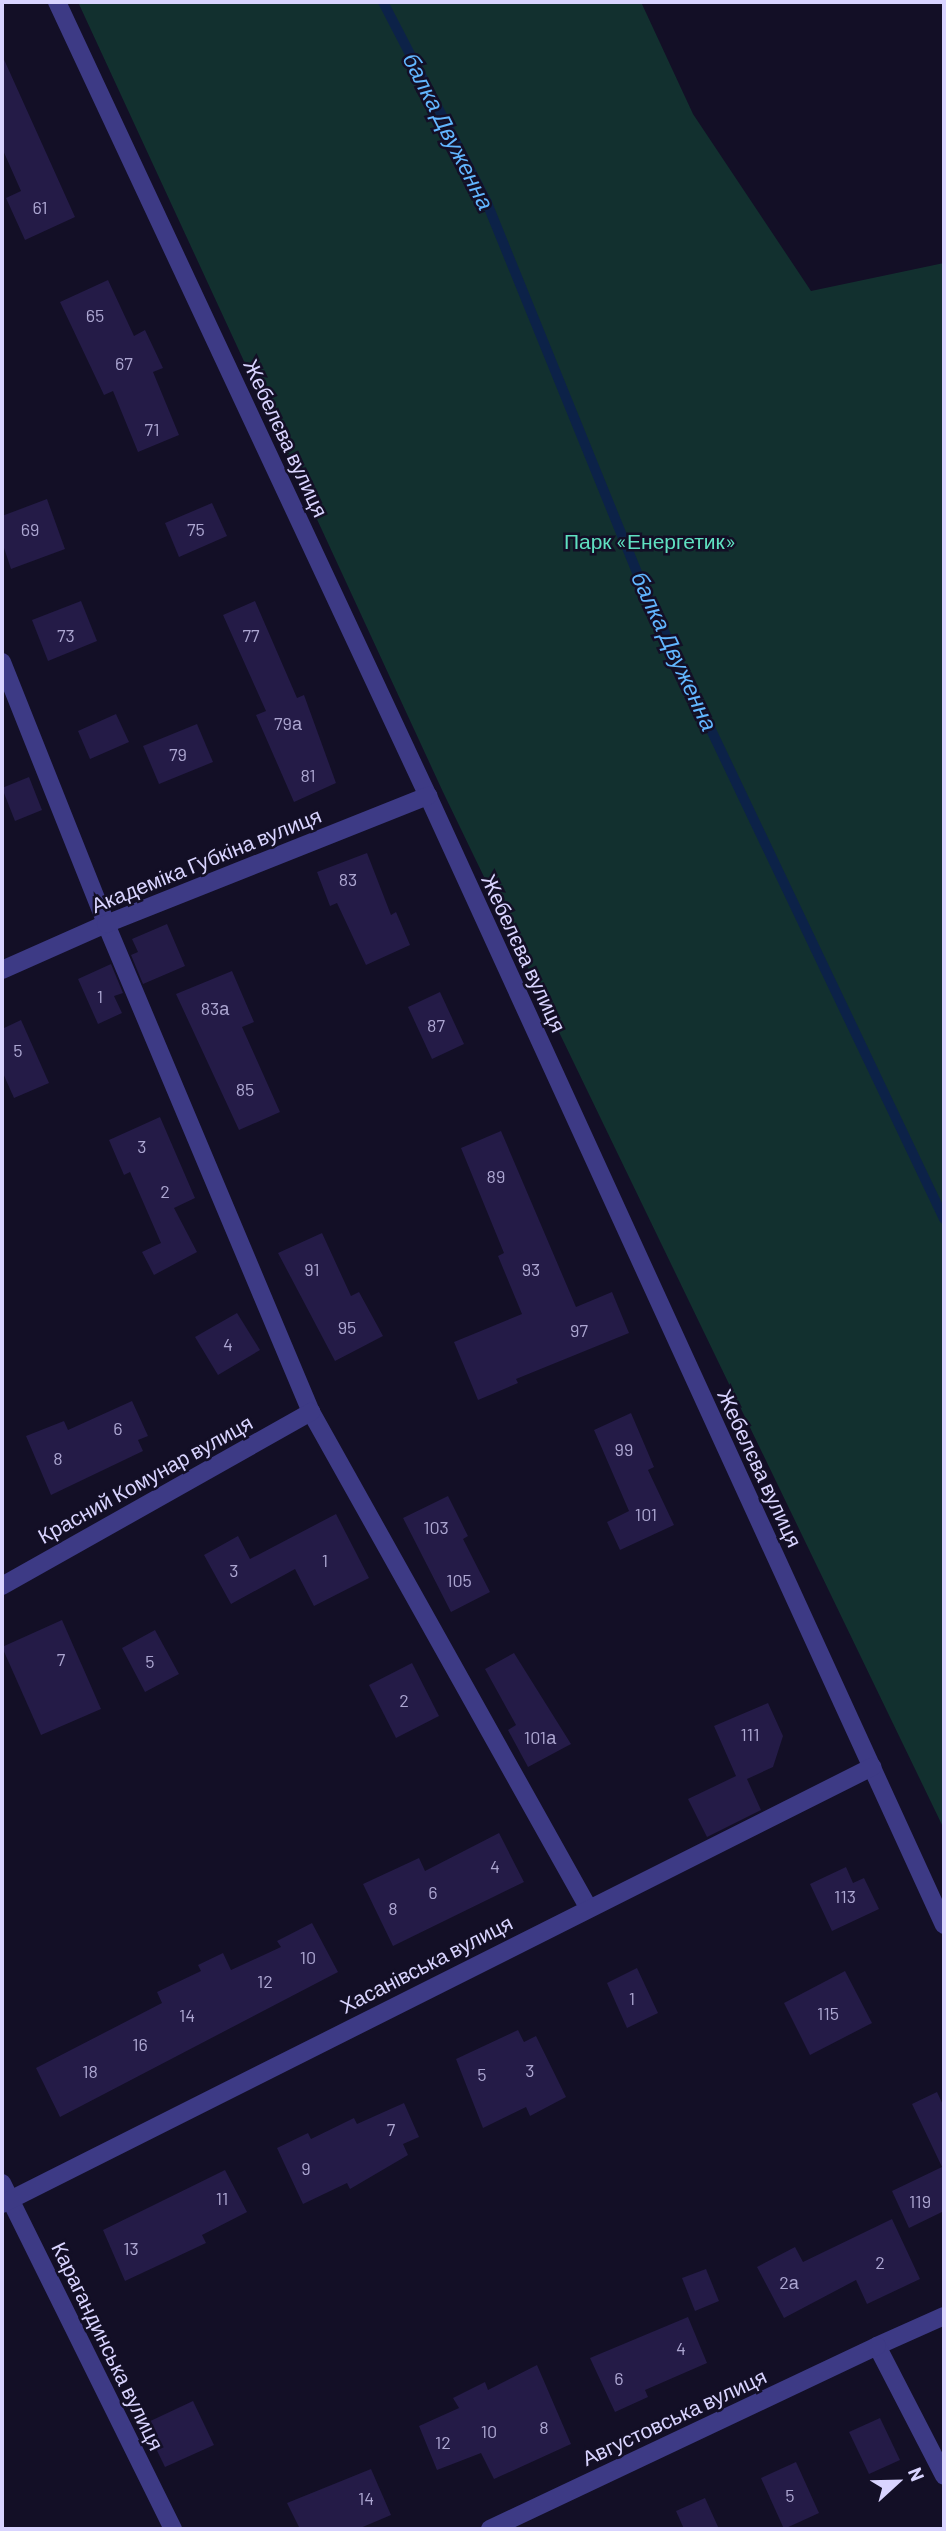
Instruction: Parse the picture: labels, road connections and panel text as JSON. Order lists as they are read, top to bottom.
{
  "streets": {
    "street": [
      "Жебелєва вулиця",
      "Академіка Губкіна вулиця",
      "Красний Комунар вулиця",
      "Хасанівська вулиця",
      "Карагандинська вулиця",
      "Августовська вулиця"
    ]
  },
  "crossings": [
    ["Жебелєва вулиця", "Академіка Губкіна вулиця"],
    ["Жебелєва вулиця", "Хасанівська вулиця"],
    ["Хасанівська вулиця", "Карагандинська вулиця"]
  ],
  "water": ["балка Двуженна"],
  "parks": ["Парк «Енергетик»"],
  "house_numbers": [
    "61",
    "65",
    "67",
    "71",
    "69",
    "75",
    "73",
    "77",
    "79а",
    "79",
    "81",
    "83",
    "1",
    "83а",
    "87",
    "5",
    "85",
    "3",
    "89",
    "2",
    "91",
    "93",
    "95",
    "97",
    "4",
    "6",
    "99",
    "8",
    "101",
    "103",
    "1",
    "3",
    "105",
    "7",
    "5",
    "2",
    "111",
    "101а",
    "4",
    "6",
    "113",
    "8",
    "10",
    "12",
    "1",
    "115",
    "14",
    "16",
    "3",
    "18",
    "5",
    "7",
    "9",
    "11",
    "119",
    "13",
    "2",
    "2а",
    "4",
    "6",
    "8",
    "10",
    "12",
    "5",
    "14"
  ],
  "north": "right"
}
